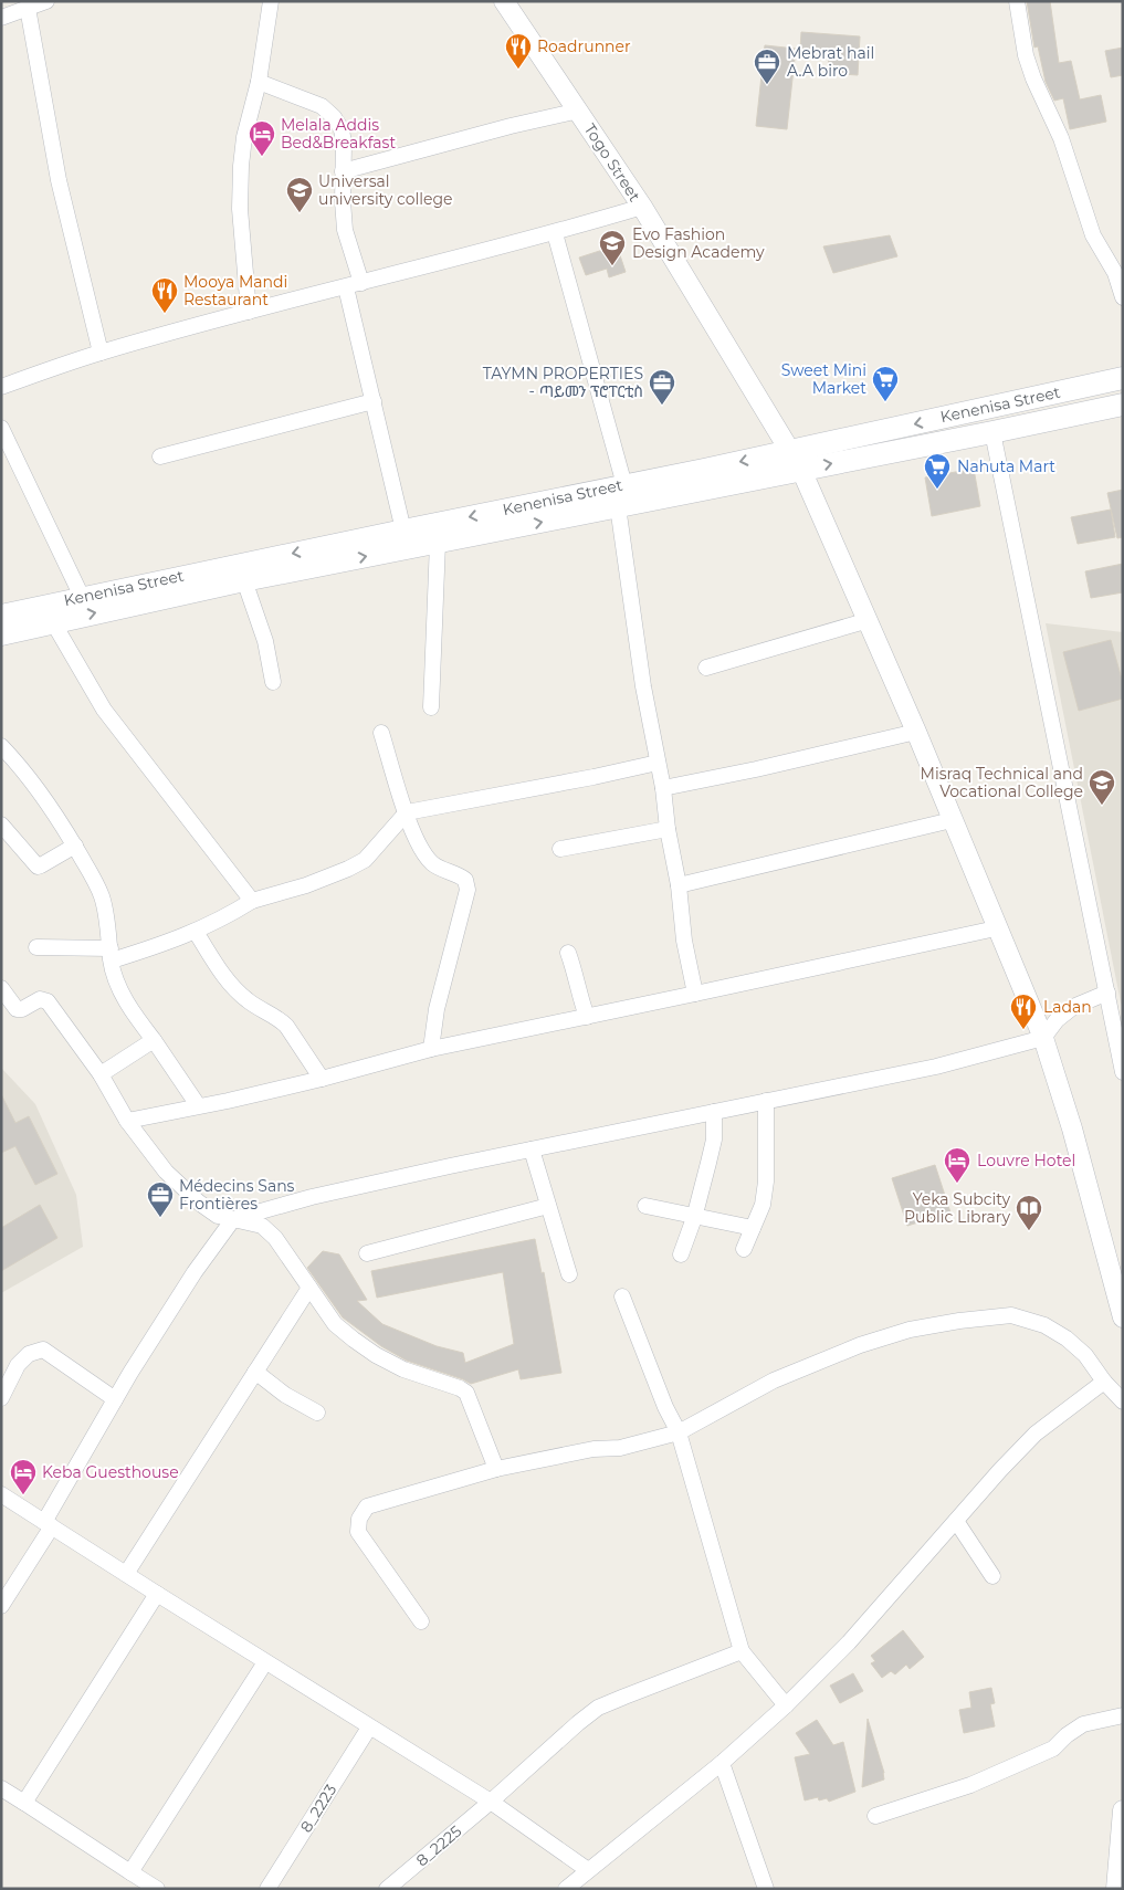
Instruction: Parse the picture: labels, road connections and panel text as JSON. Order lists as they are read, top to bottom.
{
  "streets": {
    "main road": ["Kenenisa Street"],
    "street": ["Togo Street", "8_2223", "8_2225"]
  },
  "crossings": [
    ["Togo Street", "Kenenisa Street"]
  ],
  "places": {
    "restaurant": ["Roadrunner", "Mooya Mandi Restaurant", "Ladan"],
    "office": ["Mebrat hail A.A biro", "TAYMN PROPERTIES - ጣይመን ፕሮፐርቲስ", "Médecins Sans Frontières"],
    "hotel": ["Melala Addis Bed&Breakfast", "Louvre Hotel", "Keba Guesthouse"],
    "school or university": ["Universal university college", "Evo Fashion Design Academy", "Misraq Technical and Vocational College"],
    "supermarket": ["Sweet Mini Market", "Nahuta Mart"],
    "library": ["Yeka Subcity Public Library"]
  }
}
